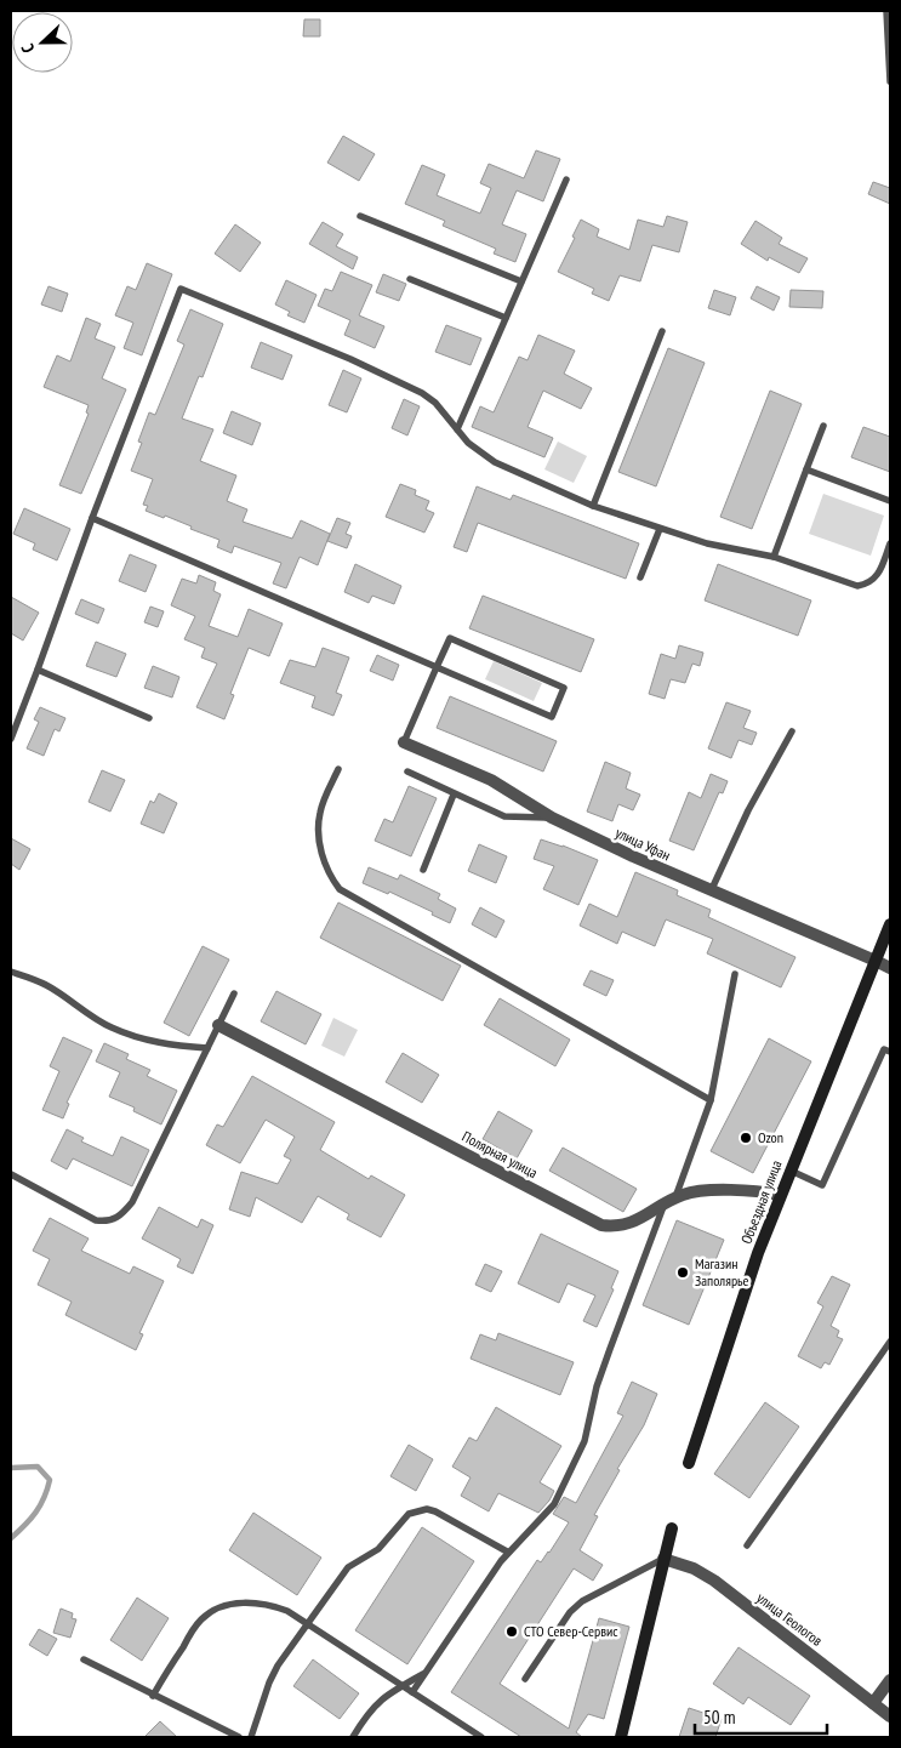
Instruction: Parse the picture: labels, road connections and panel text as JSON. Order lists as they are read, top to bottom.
{
  "streets": {
    "main road": ["Объездная улица"],
    "street": ["улица Уфан", "Полярная улица", "улица Геологов"]
  },
  "crossings": [
    ["улица Уфан", "Объездная улица"],
    ["Полярная улица", "Объездная улица"]
  ],
  "places": ["Ozon", "Магазин Заполярье", "СТО Север-Сервис"],
  "scale_bar": "50 m",
  "north": "left"
}
